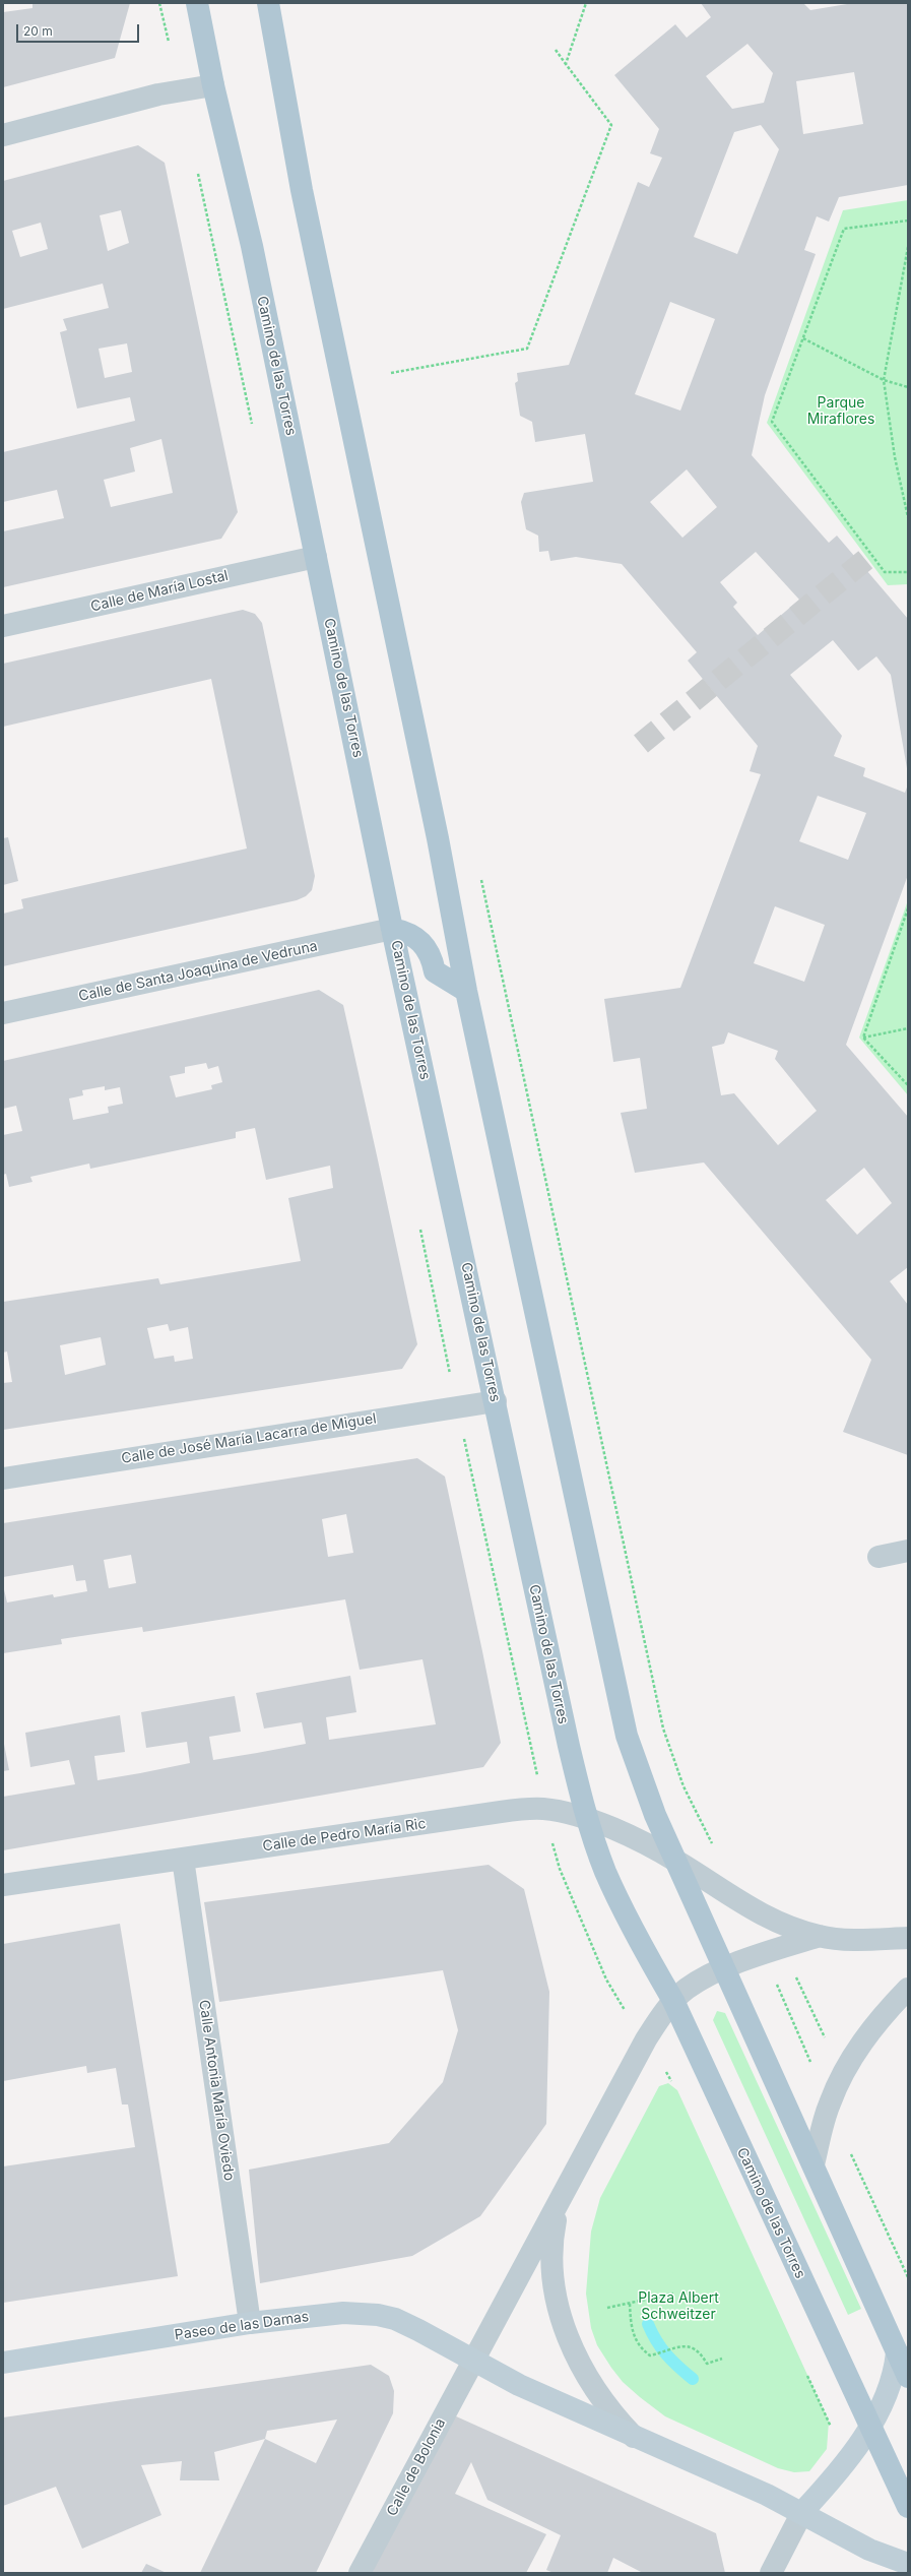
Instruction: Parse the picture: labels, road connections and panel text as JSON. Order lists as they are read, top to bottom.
{
  "streets": {
    "main road": ["Camino de las Torres"],
    "street": [
      "Calle de María Lostal",
      "Calle de Santa Joaquina de Vedruna",
      "Calle de José María Lacarra de Miguel",
      "Calle de Pedro María Ric",
      "Calle Antonia María Oviedo",
      "Paseo de las Damas",
      "Calle de Bolonia"
    ]
  },
  "crossings": [
    ["Camino de las Torres", "Calle de María Lostal"],
    ["Camino de las Torres", "Calle de Santa Joaquina de Vedruna"],
    ["Camino de las Torres", "Calle de José María Lacarra de Miguel"],
    ["Camino de las Torres", "Calle de Pedro María Ric"],
    ["Calle de Pedro María Ric", "Calle Antonia María Oviedo"],
    ["Calle Antonia María Oviedo", "Paseo de las Damas"],
    ["Paseo de las Damas", "Calle de Bolonia"]
  ],
  "parks": ["Parque Miraflores", "Plaza Albert Schweitzer"],
  "scale_bar": "20 m"
}
